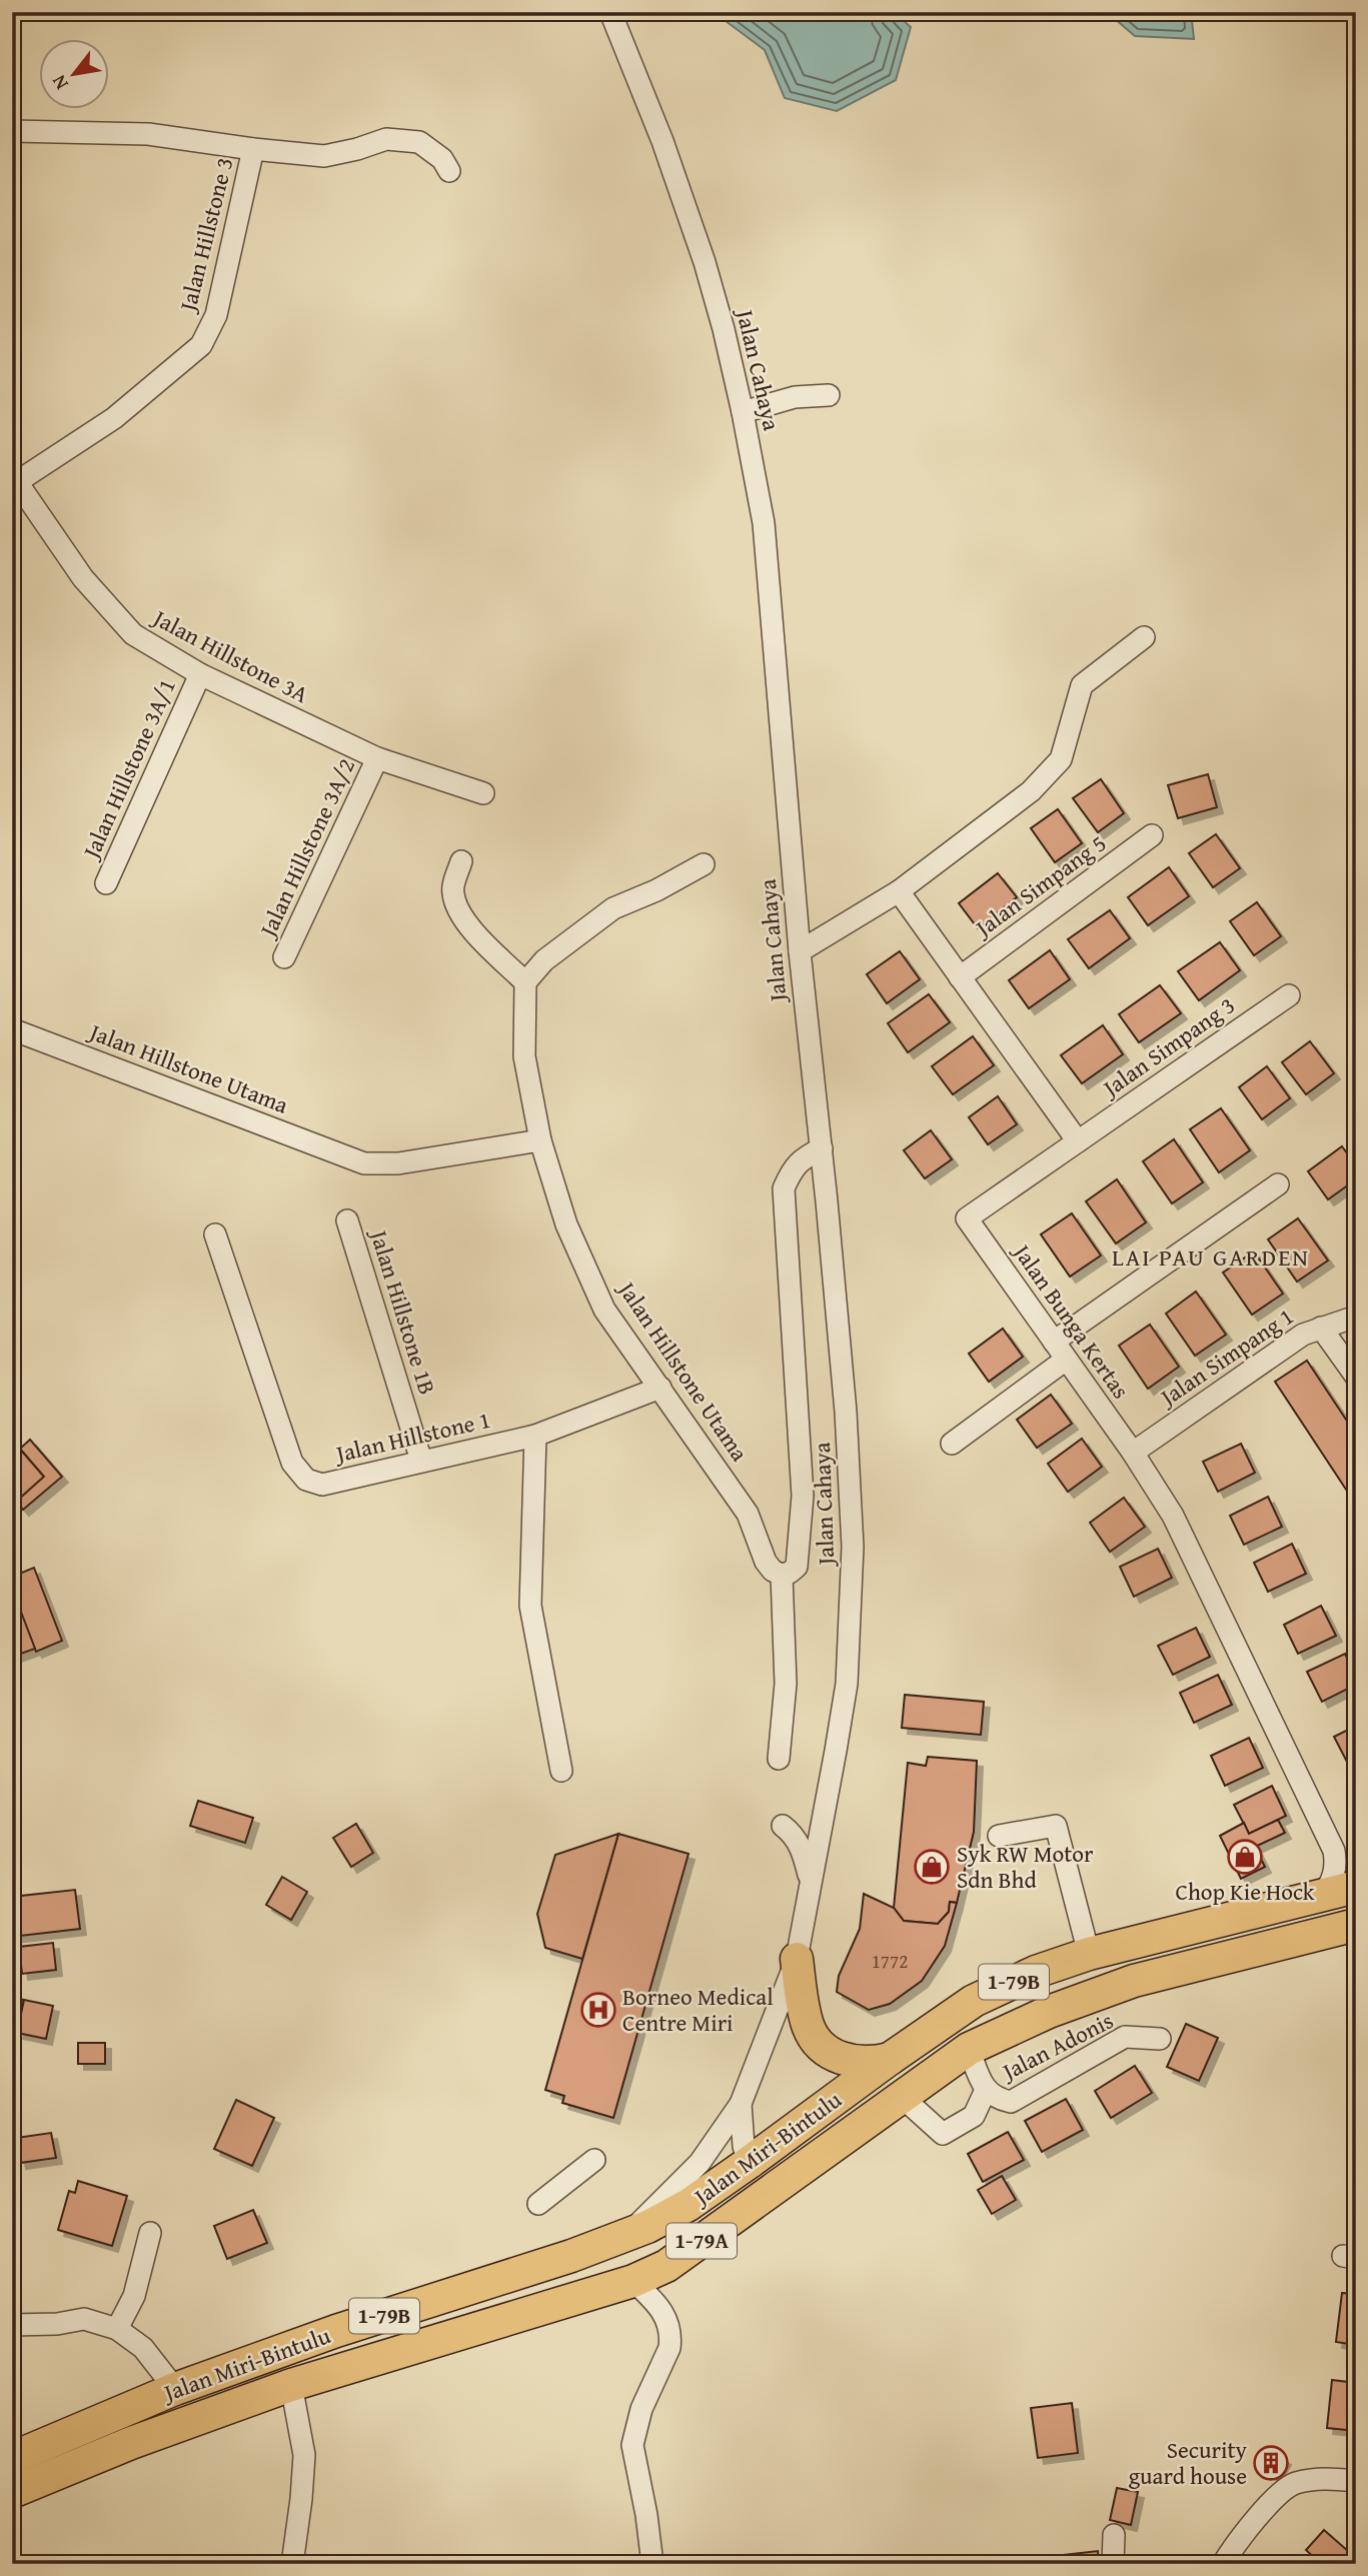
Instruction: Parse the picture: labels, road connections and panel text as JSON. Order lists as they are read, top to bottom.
{
  "streets": {
    "highway": ["1-79B", "Jalan Miri-Bintulu", "1-79A"],
    "street": [
      "Jalan Hillstone 3",
      "Jalan Cahaya",
      "Jalan Hillstone 3A",
      "Jalan Hillstone 3A/1",
      "Jalan Hillstone 3A/2",
      "Jalan Simpang 5",
      "Jalan Simpang 3",
      "Jalan Hillstone Utama",
      "Jalan Hillstone 1B",
      "Jalan Bunga Kertas",
      "Jalan Simpang 1",
      "Jalan Hillstone 1",
      "Jalan Adonis"
    ]
  },
  "crossings": [
    ["Jalan Hillstone 3", "Jalan Hillstone 3A"],
    ["Jalan Hillstone 3A", "Jalan Hillstone 3A/1"],
    ["Jalan Hillstone 3A", "Jalan Hillstone 3A/2"],
    ["Jalan Simpang 3", "Jalan Bunga Kertas"],
    ["Jalan Hillstone Utama", "Jalan Hillstone 1"],
    ["Jalan Hillstone 1B", "Jalan Hillstone 1"],
    ["Jalan Bunga Kertas", "Jalan Simpang 1"],
    ["Jalan Adonis", "Jalan Miri-Bintulu"]
  ],
  "districts": ["LAI PAU GARDEN"],
  "places": {
    "shop": ["Chop Kie Hock", "Syk RW Motor Sdn Bhd"],
    "hospital": ["Borneo Medical Centre Miri"],
    "building": ["Security guard house"]
  },
  "house_numbers": ["1772"],
  "north": "bottom left"
}
